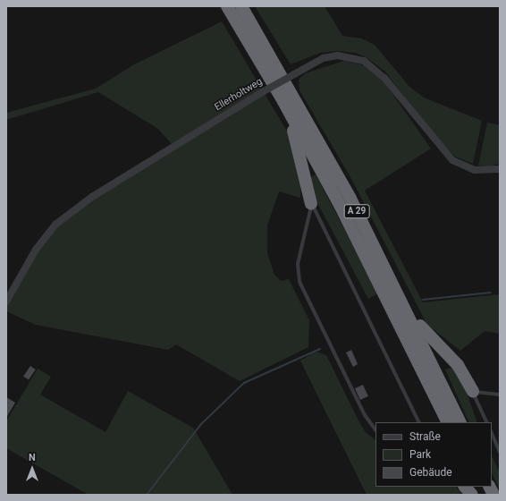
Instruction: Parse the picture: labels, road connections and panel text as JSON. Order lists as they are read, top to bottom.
{
  "streets": {
    "highway": ["A 29"],
    "street": ["Ellerholtweg"]
  },
  "legend": ["Straße", "Park", "Gebäude"],
  "north": "top"
}
